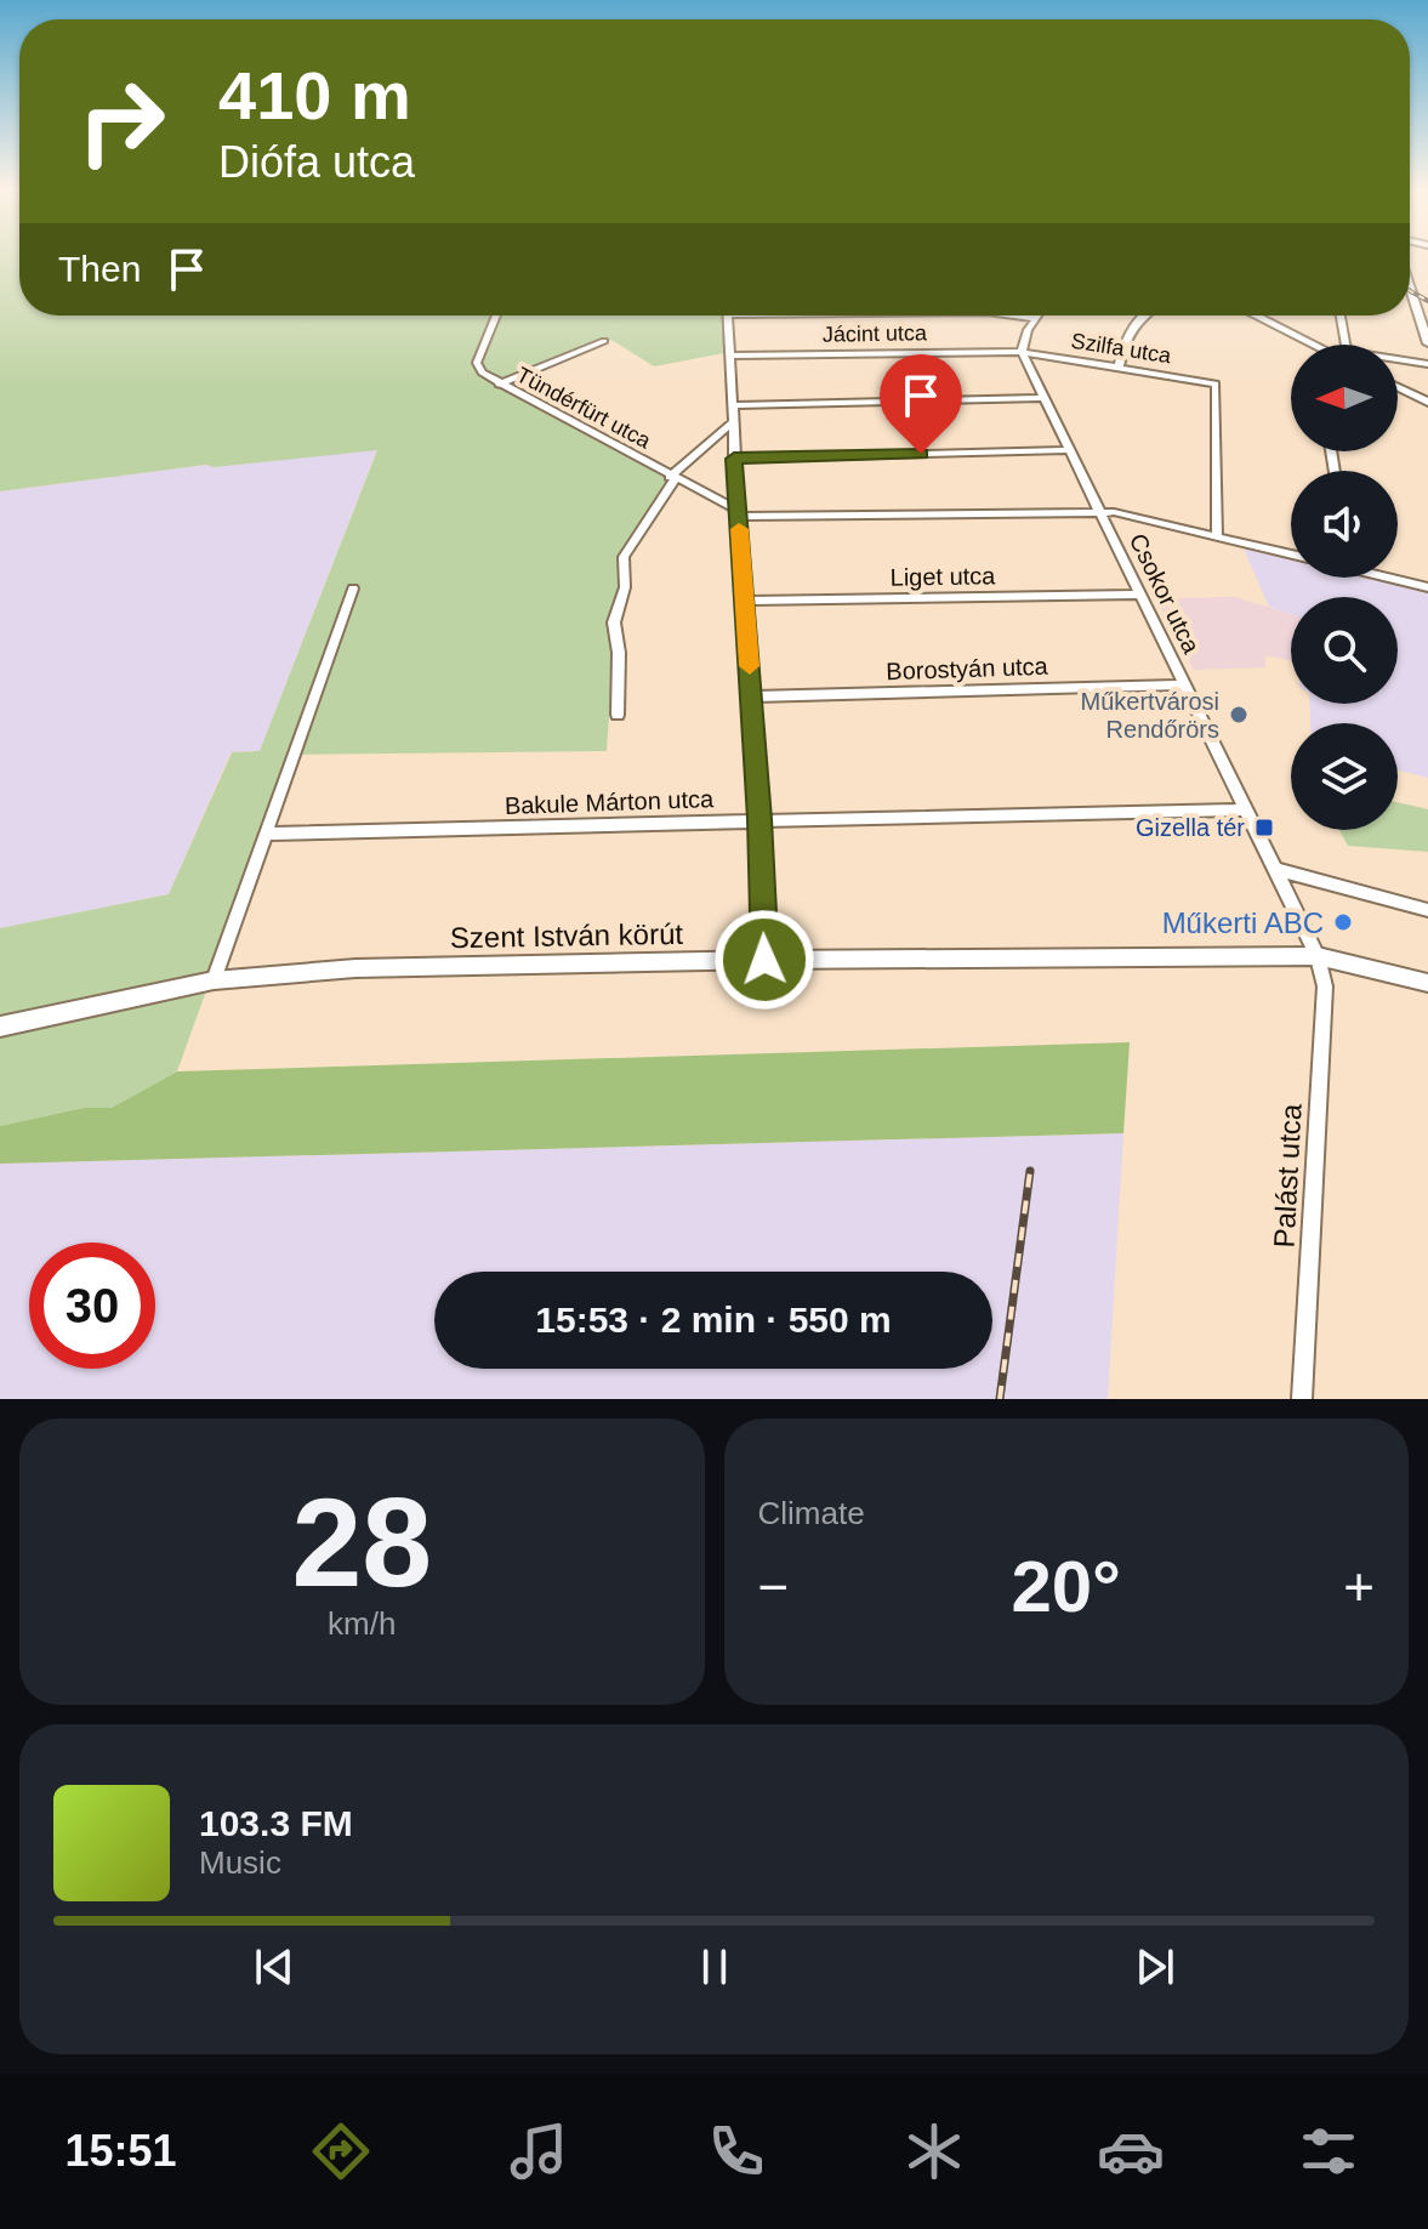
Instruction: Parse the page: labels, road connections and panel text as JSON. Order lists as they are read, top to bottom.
{
  "streets": {
    "street": [
      "Jácint utca",
      "Szilfa utca",
      "Tündérfürt utca",
      "Liget utca",
      "Csokor utca",
      "Borostyán utca",
      "Bakule Márton utca",
      "Szent István körút",
      "Palást utca"
    ]
  },
  "crossings": [
    ["Jácint utca", "Szilfa utca"],
    ["Jácint utca", "Csokor utca"],
    ["Szilfa utca", "Csokor utca"],
    ["Liget utca", "Csokor utca"],
    ["Csokor utca", "Borostyán utca"],
    ["Csokor utca", "Bakule Márton utca"],
    ["Csokor utca", "Szent István körút"],
    ["Csokor utca", "Palást utca"],
    ["Szent István körút", "Palást utca"]
  ],
  "places": {
    "other": ["Műkertvárosi Rendőrörs", "Műkerti ABC"],
    "transit": ["Gizella tér"]
  },
  "north": "left",
  "page": {
    "turn": ["410 m", "Diófa utca"],
    "then": "Then",
    "limit": "30",
    "trip": "15:53 · 2 min · 550 m",
    "tile": [
      ["28", "km/h"],
      "Climate"
    ],
    "heat": ["−", "20°", "+"],
    "song": ["103.3 FM", "Music"],
    "tabs": "15:51"
  }
}
